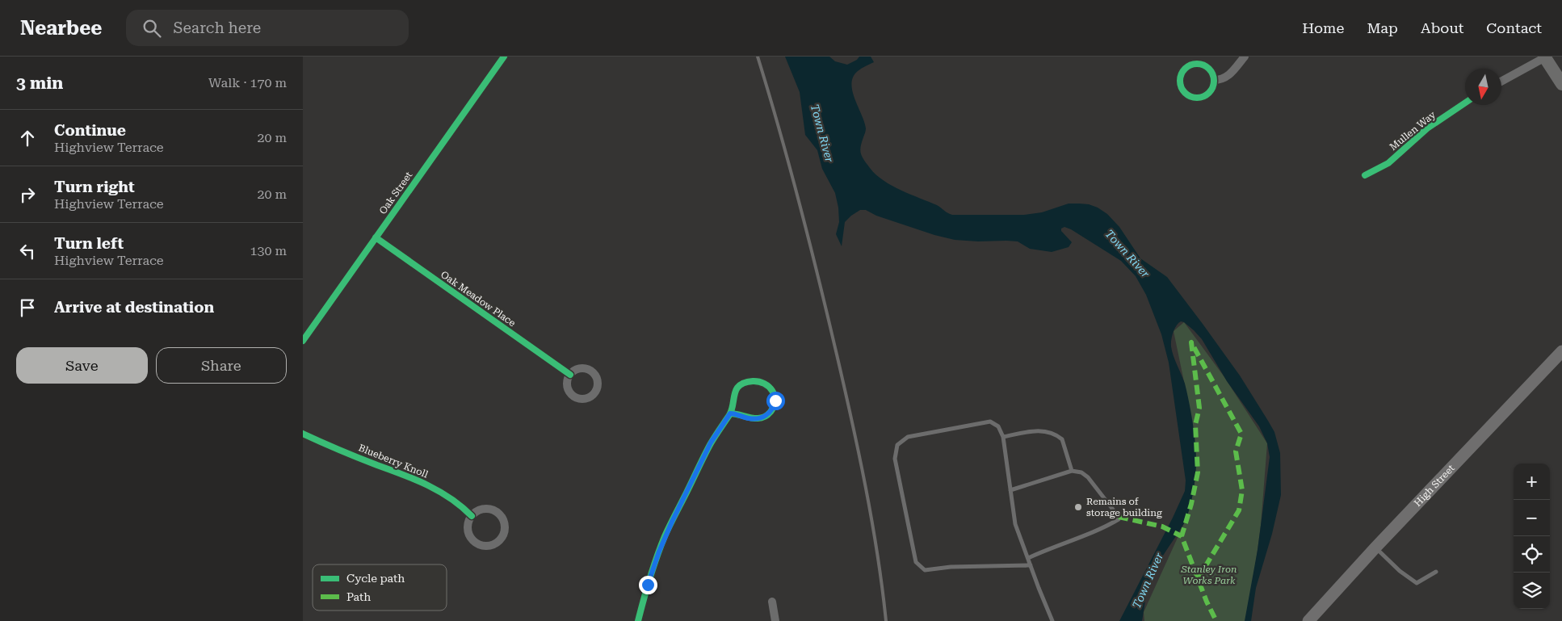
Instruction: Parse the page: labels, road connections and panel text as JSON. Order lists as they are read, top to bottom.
{
  "streets": {
    "main road": ["High Street"],
    "street": [
      "Mullen Way",
      "Oak Street",
      "Oak Meadow Place",
      "Blueberry Knoll"
    ]
  },
  "crossings": [
    ["Oak Street", "Oak Meadow Place"]
  ],
  "water": ["Town River"],
  "parks": ["Stanley Iron Works Park"],
  "places": ["Remains of storage building"],
  "legend": ["Cycle path", "Path"],
  "north": "bottom",
  "page": {
    "header": "Nearbee",
    "search": "Search here",
    "nav": [
      "Home",
      "Map",
      "About",
      "Contact"
    ],
    "heading": ["3 min", "Walk · 170 m"],
    "list": [
      ["Continue", "Highview Terrace", "20 m"],
      ["Turn right", "Highview Terrace", "20 m"],
      ["Turn left", "Highview Terrace", "130 m"],
      "Arrive at destination"
    ],
    "buttons": ["Save", "Share"],
    "map_buttons": ["+", "−"]
  }
}
